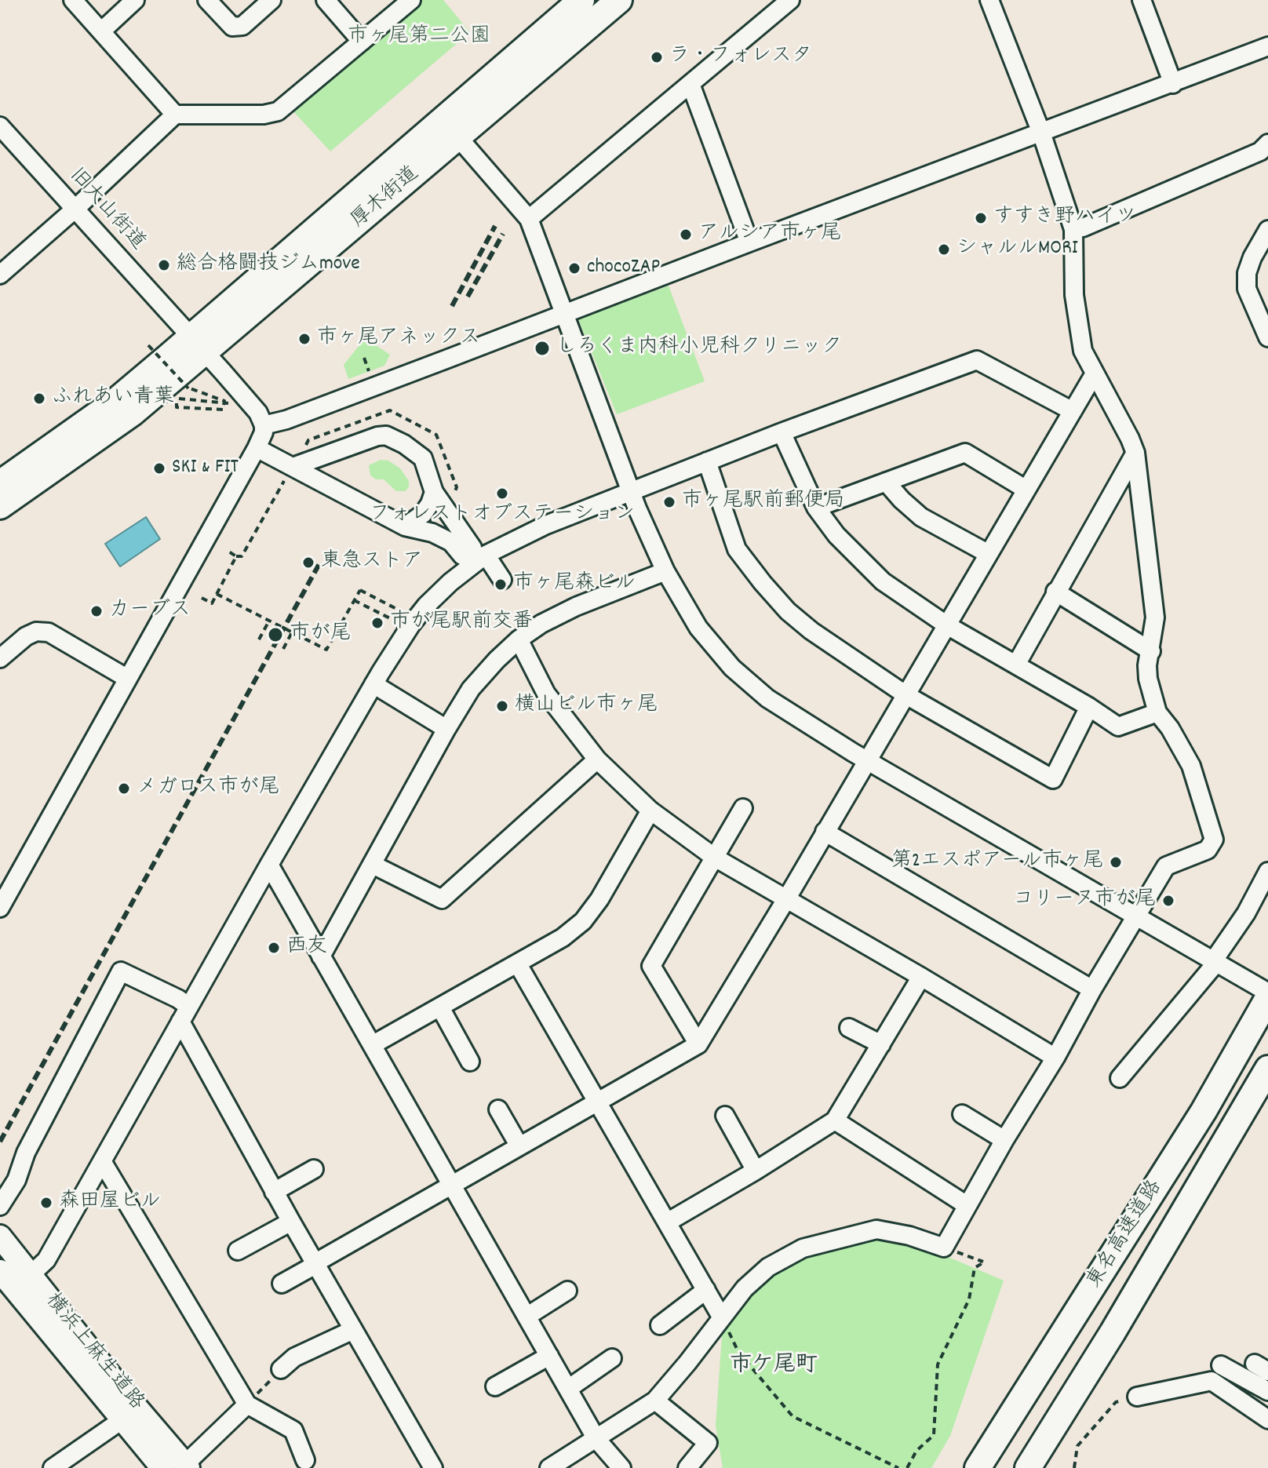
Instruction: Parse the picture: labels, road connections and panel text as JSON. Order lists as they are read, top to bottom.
{
  "streets": {
    "highway": ["厚木街道", "東名高速道路"],
    "main road": ["横浜上麻生道路"],
    "street": ["旧大山街道"]
  },
  "crossings": [
    ["厚木街道", "旧大山街道"]
  ],
  "districts": ["市ケ尾町"],
  "parks": ["市ヶ尾第二公園"],
  "places": [
    "ラ・フォレスタ",
    "すすき野ハイツ",
    "アルシア市ヶ尾",
    "シャルルMORI",
    "総合格闘技ジムmove",
    "chocoZAP",
    "市ヶ尾アネックス",
    "しろくま内科小児科クリニック",
    "ふれあい青葉",
    "SKI & FIT",
    "フォレストオブステーション",
    "市ヶ尾駅前郵便局",
    "東急ストア",
    "市ヶ尾森ビル",
    "カーブス",
    "市が尾駅前交番",
    "市が尾",
    "横山ビル市ヶ尾",
    "メガロス市が尾",
    "第2エスポアール市ヶ尾",
    "コリーヌ市が尾",
    "西友",
    "森田屋ビル"
  ]
}
